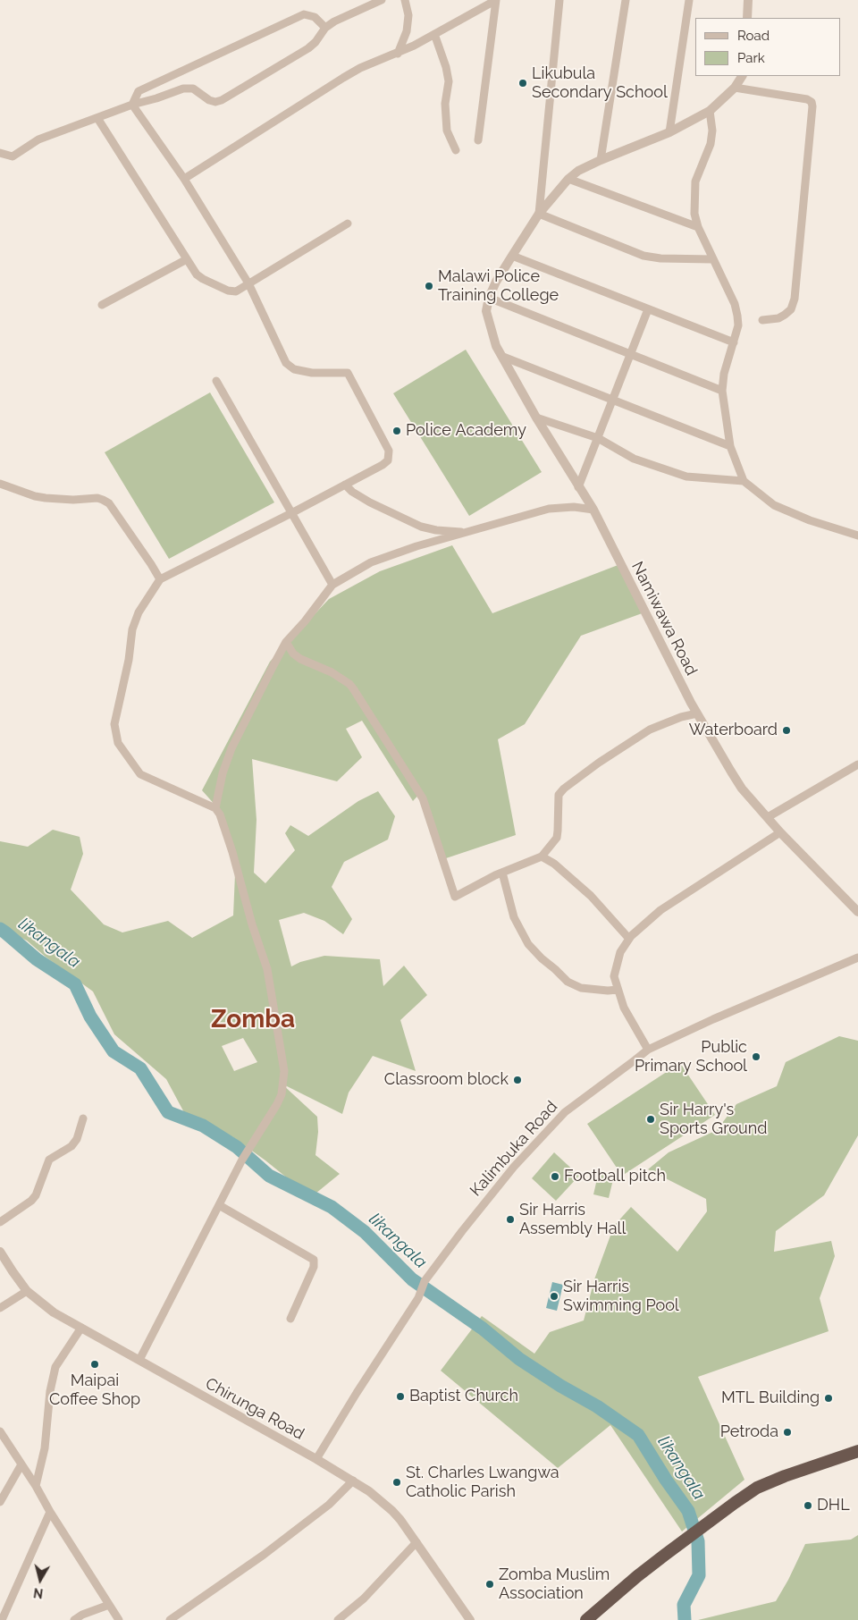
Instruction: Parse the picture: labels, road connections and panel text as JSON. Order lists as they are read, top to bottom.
{
  "streets": {
    "street": ["Namiwawa Road", "Kalimbuka Road", "Chirunga Road"]
  },
  "crossings": [
    ["Kalimbuka Road", "Chirunga Road"]
  ],
  "districts": ["Zomba"],
  "water": ["likangala"],
  "places": [
    "Likubula Secondary School",
    "Malawi Police Training College",
    "Police Academy",
    "Waterboard",
    "Public Primary School",
    "Classroom block",
    "Sir Harry's Sports Ground",
    "Football pitch",
    "Sir Harris Assembly Hall",
    "Sir Harris Swimming Pool",
    "Maipai Coffee Shop",
    "Baptist Church",
    "MTL Building",
    "Petroda",
    "St. Charles Lwangwa Catholic Parish",
    "DHL",
    "Zomba Muslim Association"
  ],
  "legend": ["Road", "Park"],
  "north": "bottom"
}
